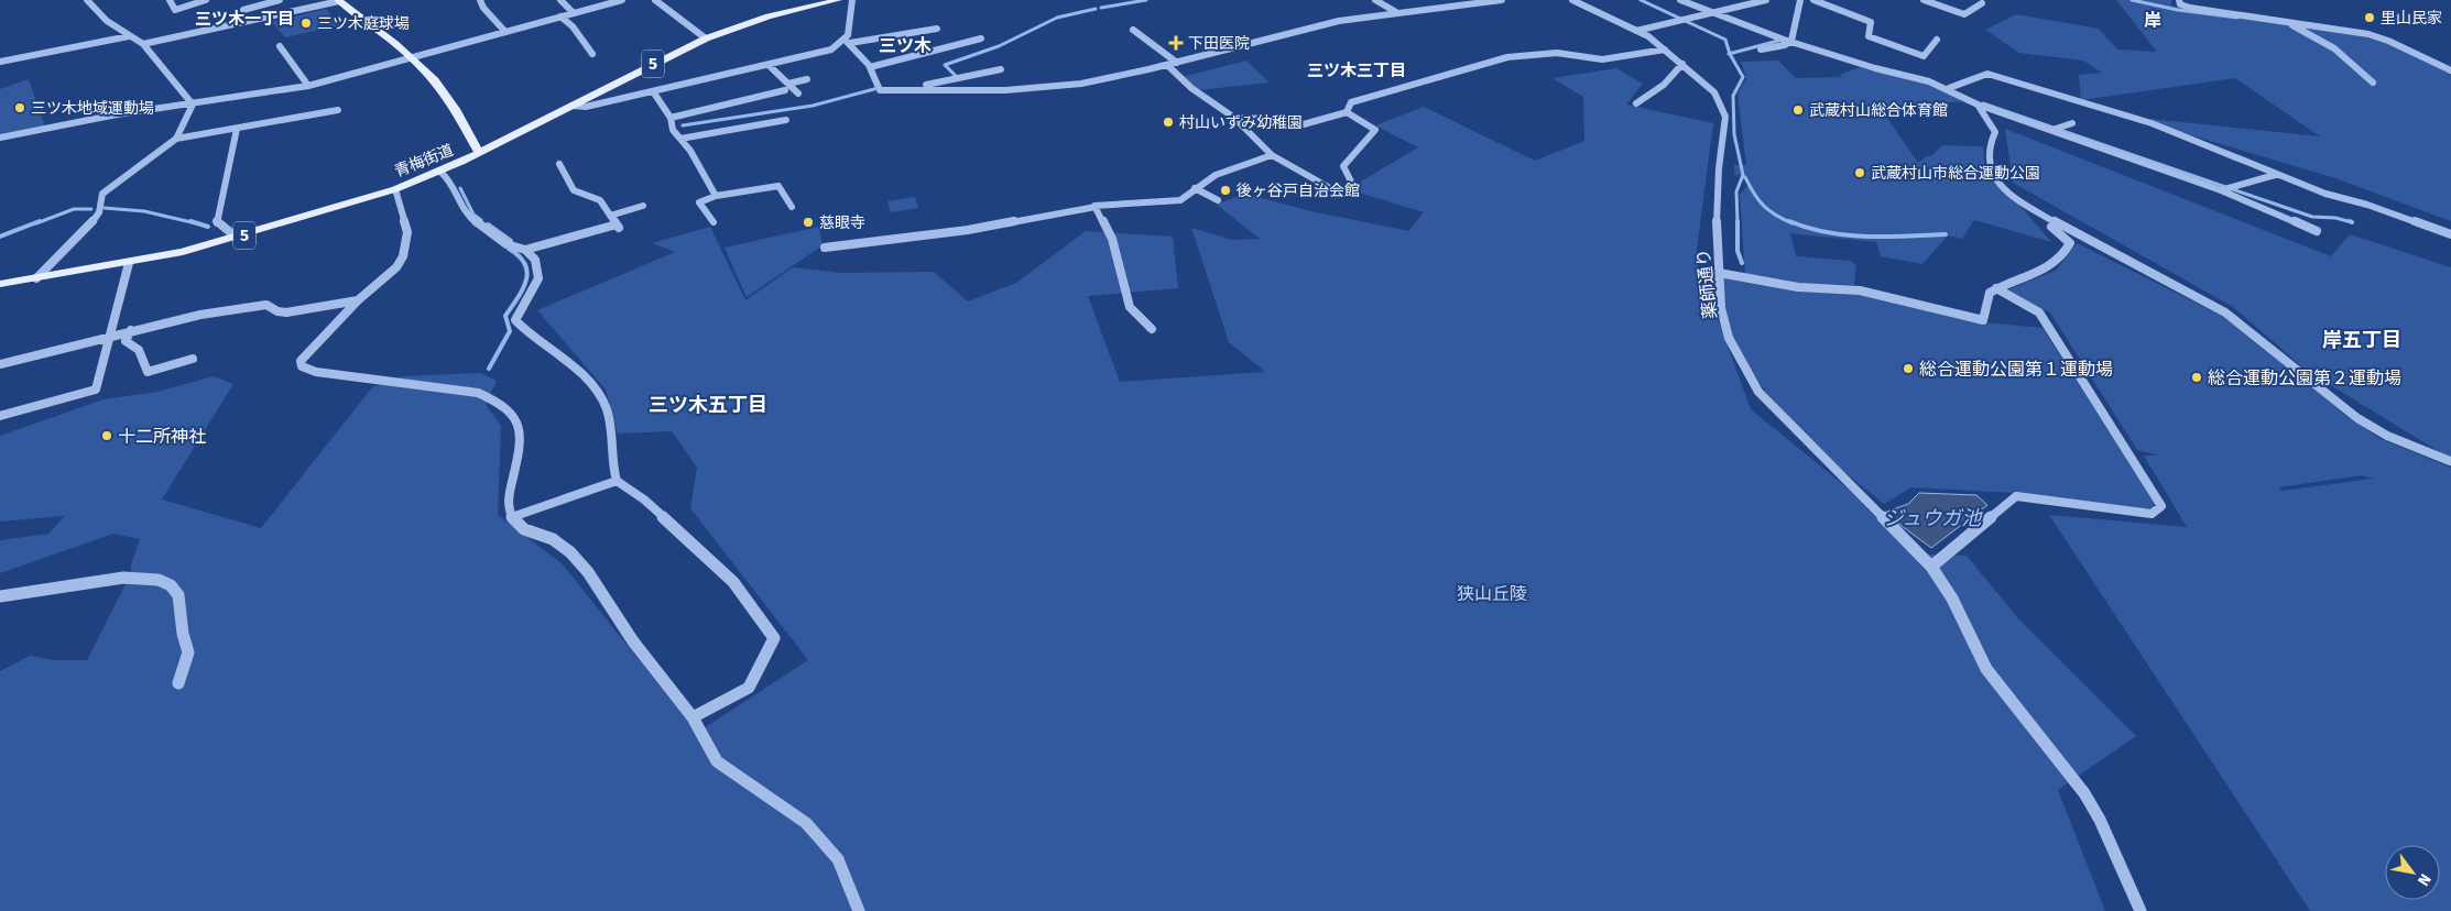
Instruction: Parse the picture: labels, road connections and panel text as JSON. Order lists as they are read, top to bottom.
{
  "streets": {
    "main road": ["5", "青梅街道"],
    "street": ["薬師通り"]
  },
  "districts": [
    "三ツ木一丁目",
    "岸",
    "三ツ木",
    "三ツ木三丁目",
    "岸五丁目",
    "三ツ木五丁目"
  ],
  "water": ["ジュウガ池"],
  "parks": ["狭山丘陵"],
  "places": {
    "other": [
      "里山民家",
      "三ツ木庭球場",
      "三ツ木地域運動場",
      "武蔵村山総合体育館",
      "村山いずみ幼稚園",
      "武蔵村山市総合運動公園",
      "後ヶ谷戸自治会館",
      "慈眼寺",
      "総合運動公園第１運動場",
      "総合運動公園第２運動場",
      "十二所神社"
    ],
    "health": ["下田医院"]
  },
  "north": "bottom right"
}
